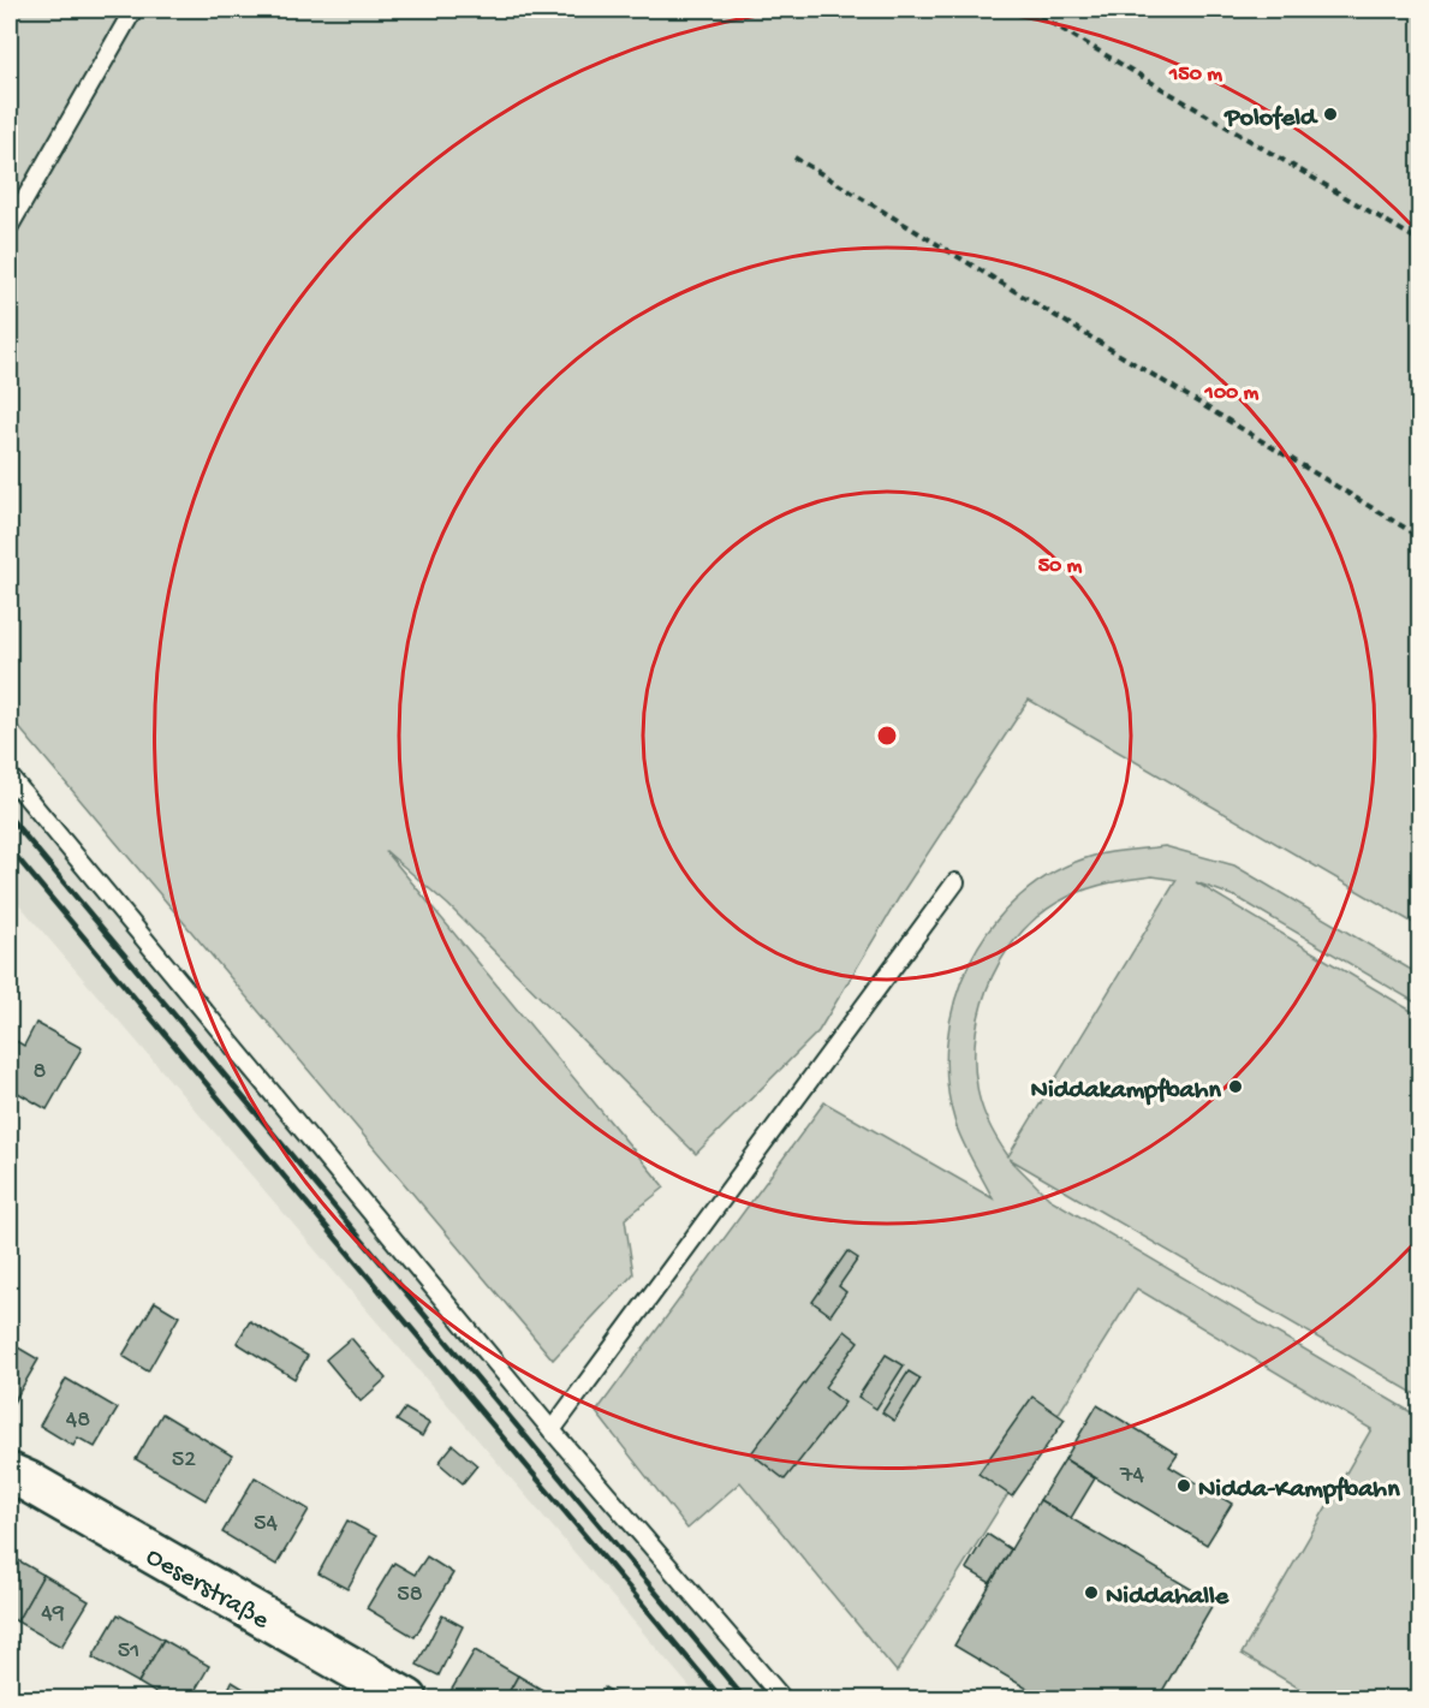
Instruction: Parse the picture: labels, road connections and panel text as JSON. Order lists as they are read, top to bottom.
{
  "streets": {
    "street": ["Oeserstraße"]
  },
  "places": [
    "Polofeld",
    "Niddakampfbahn",
    "Nidda-Kampfbahn",
    "Niddahalle"
  ],
  "house_numbers": [
    "8",
    "48",
    "52",
    "74",
    "54",
    "58",
    "49",
    "51"
  ],
  "rings": ["150 m", "100 m", "50 m"]
}
